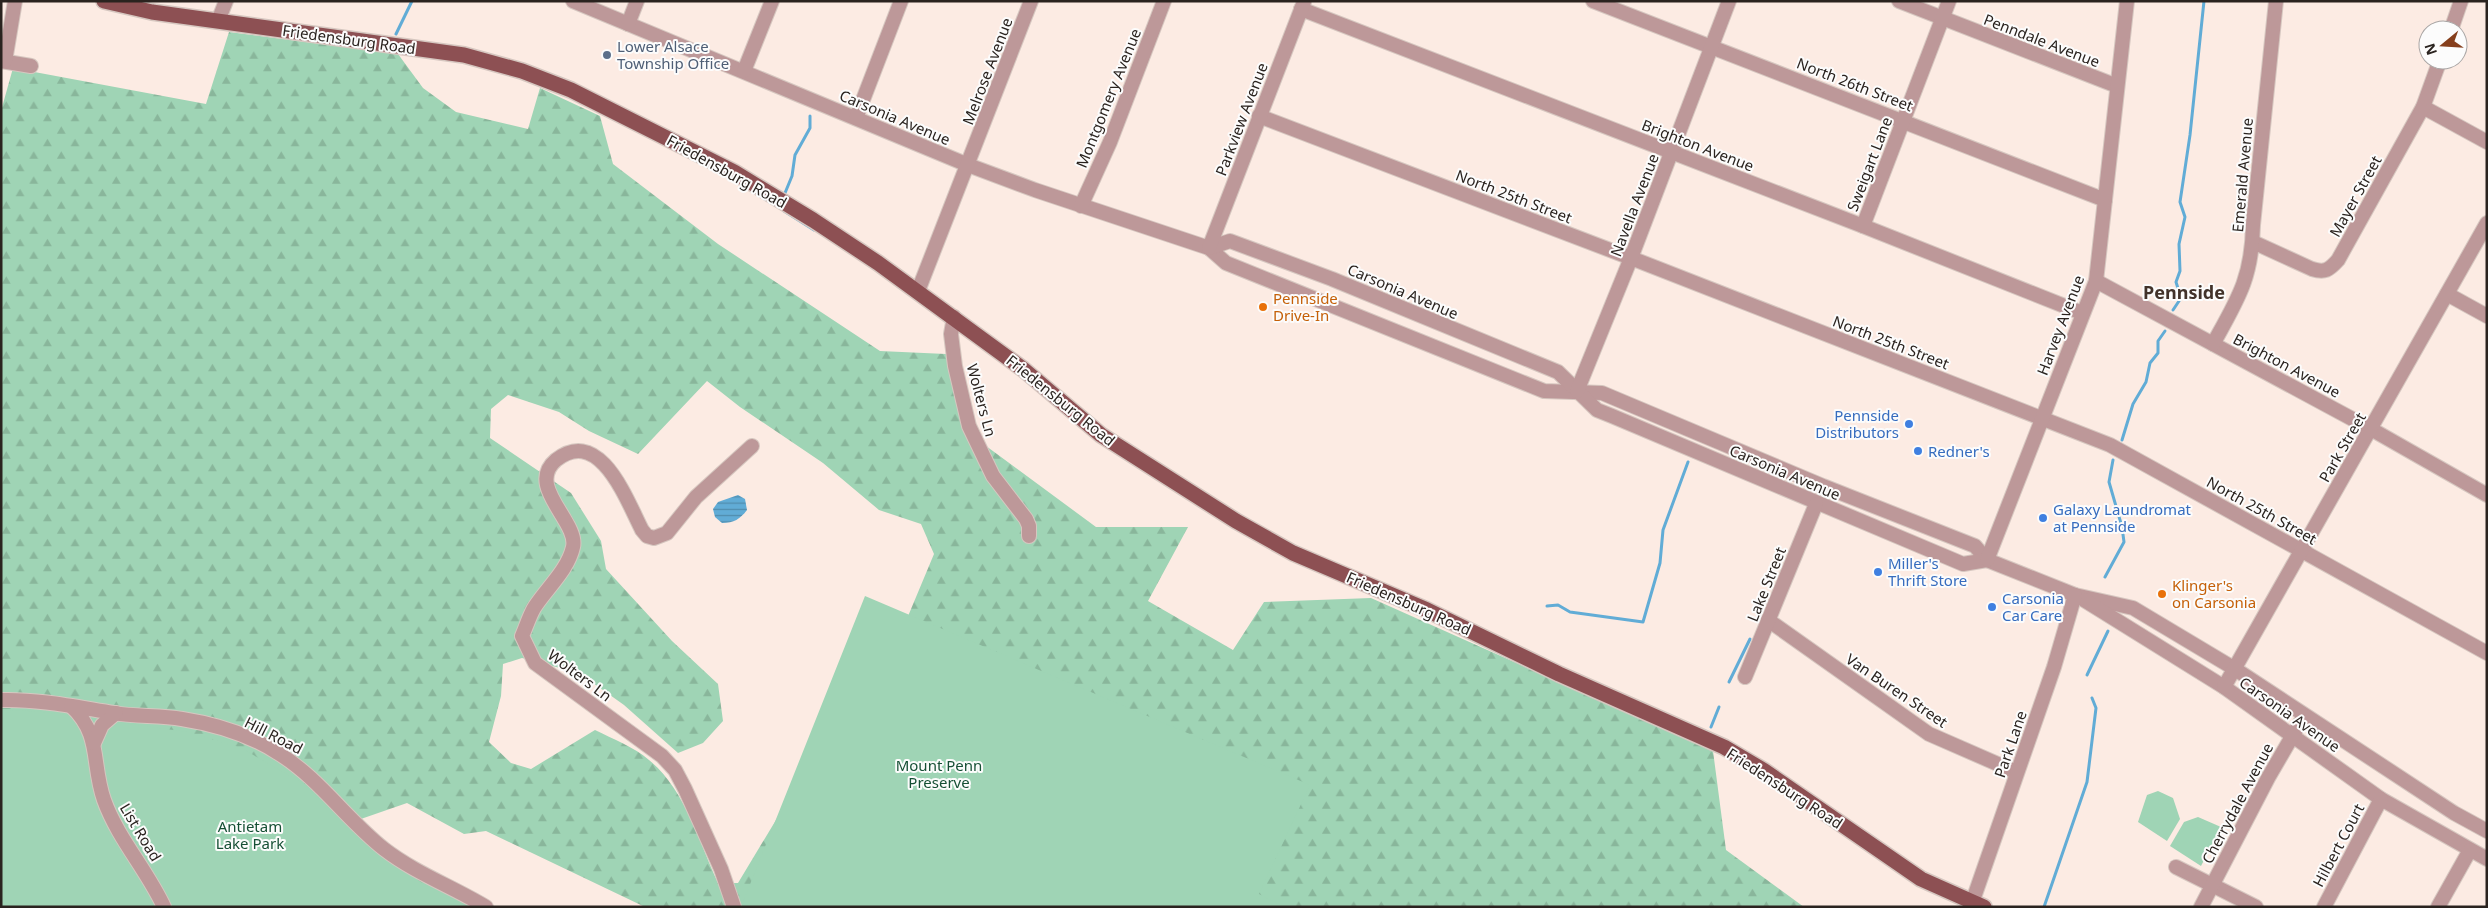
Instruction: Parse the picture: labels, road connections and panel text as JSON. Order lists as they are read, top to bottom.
{
  "streets": {
    "main road": ["Friedensburg Road"],
    "street": [
      "Penndale Avenue",
      "Melrose Avenue",
      "North 26th Street",
      "Montgomery Avenue",
      "Carsonia Avenue",
      "Parkview Avenue",
      "Brighton Avenue",
      "Sweigart Lane",
      "Emerald Avenue",
      "North 25th Street",
      "Mayer Street",
      "Navella Avenue",
      "Harvey Avenue",
      "Wolters Ln",
      "Park Street",
      "Lake Street",
      "Van Buren Street",
      "Hill Road",
      "Park Lane",
      "Cherrydale Avenue",
      "List Road",
      "Hilbert Court"
    ]
  },
  "crossings": [
    ["Friedensburg Road", "Melrose Avenue"],
    ["Friedensburg Road", "Wolters Ln"],
    ["Friedensburg Road", "Park Lane"],
    ["Penndale Avenue", "Sweigart Lane"],
    ["Penndale Avenue", "Harvey Avenue"],
    ["Melrose Avenue", "Carsonia Avenue"],
    ["North 26th Street", "Sweigart Lane"],
    ["North 26th Street", "Navella Avenue"],
    ["North 26th Street", "Harvey Avenue"],
    ["Montgomery Avenue", "Carsonia Avenue"],
    ["Carsonia Avenue", "Parkview Avenue"],
    ["Carsonia Avenue", "Navella Avenue"],
    ["Carsonia Avenue", "Harvey Avenue"],
    ["Carsonia Avenue", "Park Street"],
    ["Carsonia Avenue", "Lake Street"],
    ["Carsonia Avenue", "Park Lane"],
    ["Carsonia Avenue", "Cherrydale Avenue"],
    ["Carsonia Avenue", "Hilbert Court"],
    ["Parkview Avenue", "Brighton Avenue"],
    ["Parkview Avenue", "North 25th Street"],
    ["Brighton Avenue", "Sweigart Lane"],
    ["Brighton Avenue", "Emerald Avenue"],
    ["Brighton Avenue", "Navella Avenue"],
    ["Brighton Avenue", "Harvey Avenue"],
    ["Brighton Avenue", "Park Street"],
    ["Emerald Avenue", "Mayer Street"],
    ["North 25th Street", "Navella Avenue"],
    ["North 25th Street", "Harvey Avenue"],
    ["North 25th Street", "Park Street"],
    ["Lake Street", "Van Buren Street"],
    ["Van Buren Street", "Park Lane"],
    ["Hill Road", "List Road"]
  ],
  "districts": ["Pennside"],
  "parks": ["Mount Penn Preserve", "Antietam Lake Park"],
  "places": [
    "Lower Alsace Township Office",
    "Pennside Drive-In",
    "Pennside Distributors",
    "Redner's",
    "Galaxy Laundromat at Pennside",
    "Miller's Thrift Store",
    "Klinger's on Carsonia",
    "Carsonia Car Care"
  ],
  "north": "left"
}
